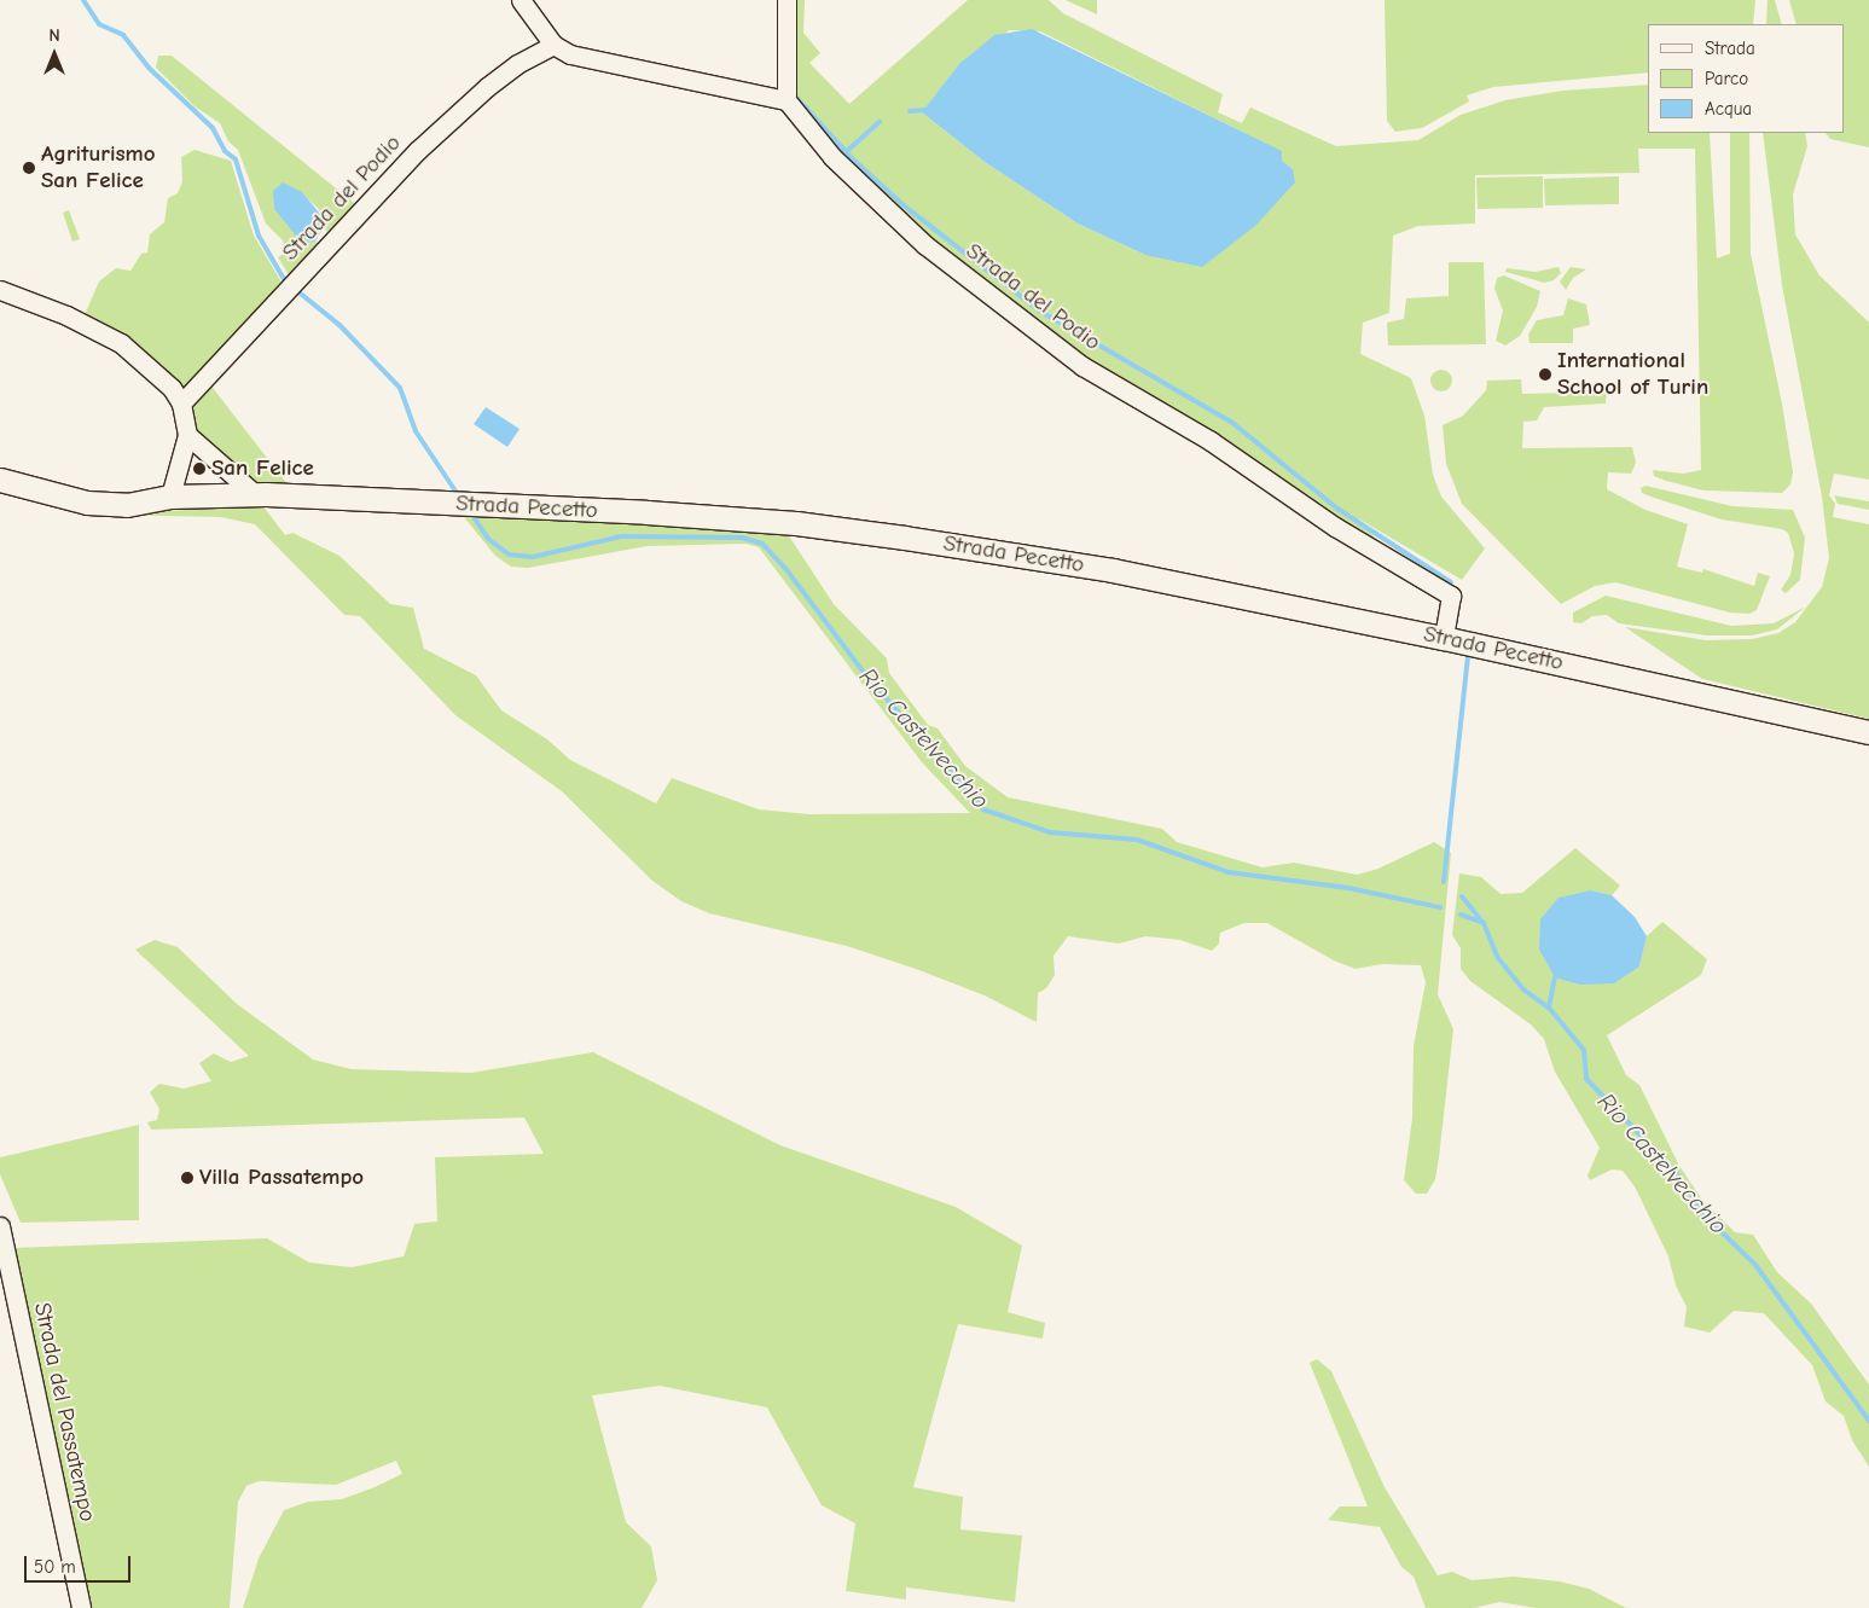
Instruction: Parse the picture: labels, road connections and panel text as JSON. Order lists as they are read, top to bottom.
{
  "streets": {
    "main road": ["Strada Pecetto"],
    "street": ["Strada del Podio", "Strada del Passatempo"]
  },
  "crossings": [
    ["Strada del Podio", "Strada Pecetto"]
  ],
  "water": ["Rio Castelvecchio"],
  "places": [
    "Agriturismo San Felice",
    "International School of Turin",
    "San Felice",
    "Villa Passatempo"
  ],
  "legend": ["Strada", "Parco", "Acqua"],
  "scale_bar": "50 m",
  "north": "top"
}
